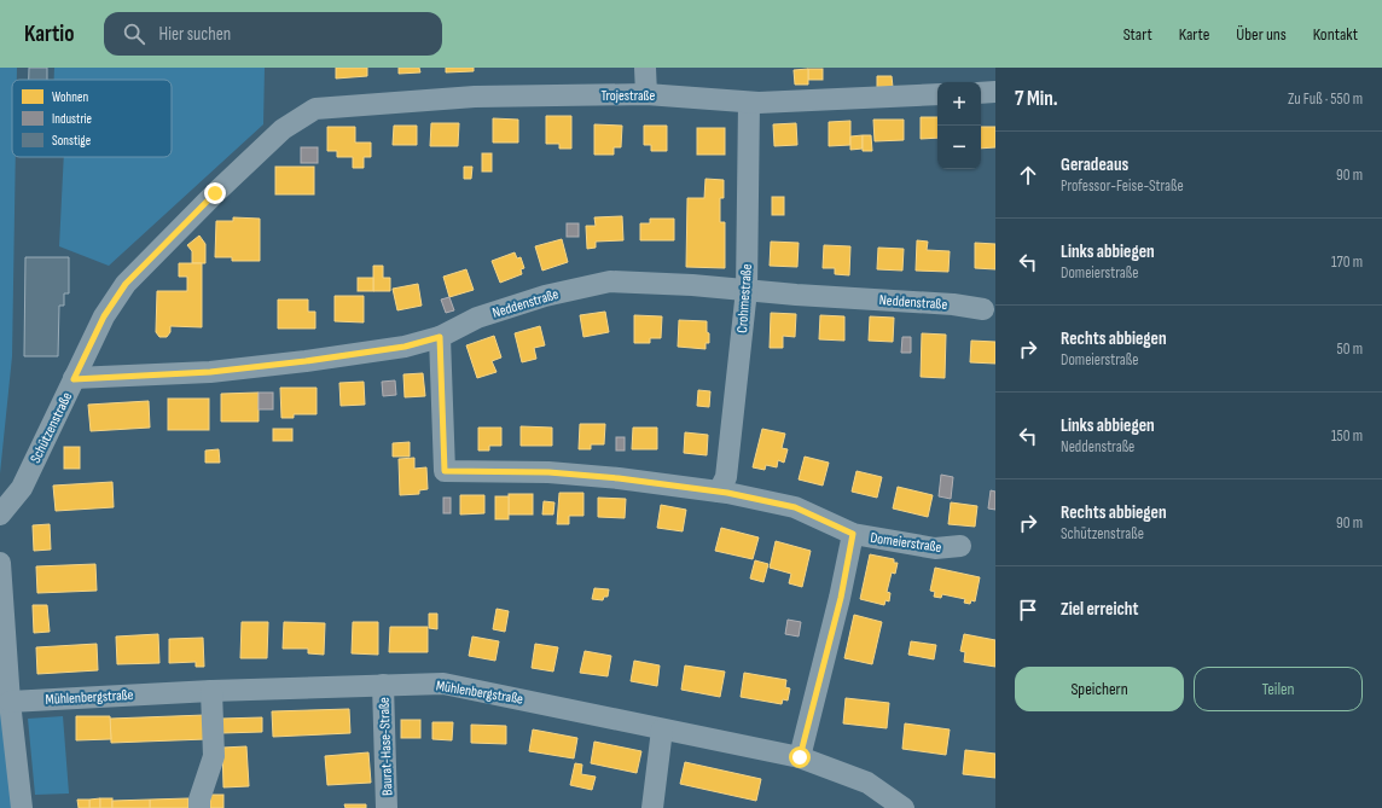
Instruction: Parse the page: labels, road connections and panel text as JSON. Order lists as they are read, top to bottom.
{
  "streets": {
    "street": [
      "Trojestraße",
      "Crohmestraße",
      "Neddenstraße",
      "Schützenstraße",
      "Domeierstraße",
      "Mühlenbergstraße",
      "Baurat-Hase-Straße"
    ]
  },
  "crossings": [
    ["Trojestraße", "Crohmestraße"],
    ["Trojestraße", "Schützenstraße"],
    ["Crohmestraße", "Neddenstraße"],
    ["Crohmestraße", "Domeierstraße"],
    ["Neddenstraße", "Schützenstraße"],
    ["Neddenstraße", "Domeierstraße"],
    ["Mühlenbergstraße", "Baurat-Hase-Straße"]
  ],
  "legend": ["Wohnen", "Industrie", "Sonstige"],
  "page": {
    "header": "Kartio",
    "search": "Hier suchen",
    "nav": [
      "Start",
      "Karte",
      "Über uns",
      "Kontakt"
    ],
    "heading": ["7 Min.", "Zu Fuß · 550 m"],
    "map_buttons": ["+", "−"],
    "list": [
      ["Geradeaus", "Professor-Feise-Straße", "90 m"],
      ["Links abbiegen", "Domeierstraße", "170 m"],
      ["Rechts abbiegen", "Domeierstraße", "50 m"],
      ["Links abbiegen", "Neddenstraße", "150 m"],
      ["Rechts abbiegen", "Schützenstraße", "90 m"],
      "Ziel erreicht"
    ],
    "buttons": ["Speichern", "Teilen"]
  }
}
